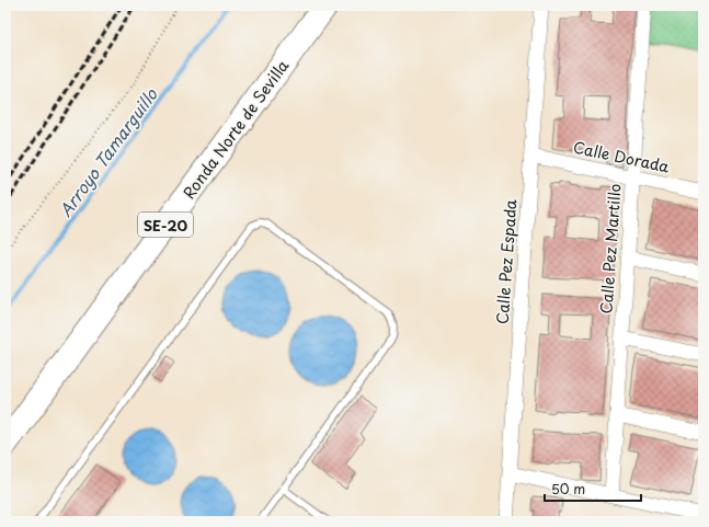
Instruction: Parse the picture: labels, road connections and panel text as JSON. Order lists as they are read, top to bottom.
{
  "streets": {
    "highway": ["Ronda Norte de Sevilla", "SE-20"],
    "street": ["Calle Dorada", "Calle Pez Martillo", "Calle Pez Espada"]
  },
  "crossings": [
    ["Calle Dorada", "Calle Pez Martillo"],
    ["Calle Dorada", "Calle Pez Espada"]
  ],
  "water": ["Arroyo Tamarguillo"],
  "scale_bar": "50 m"
}
